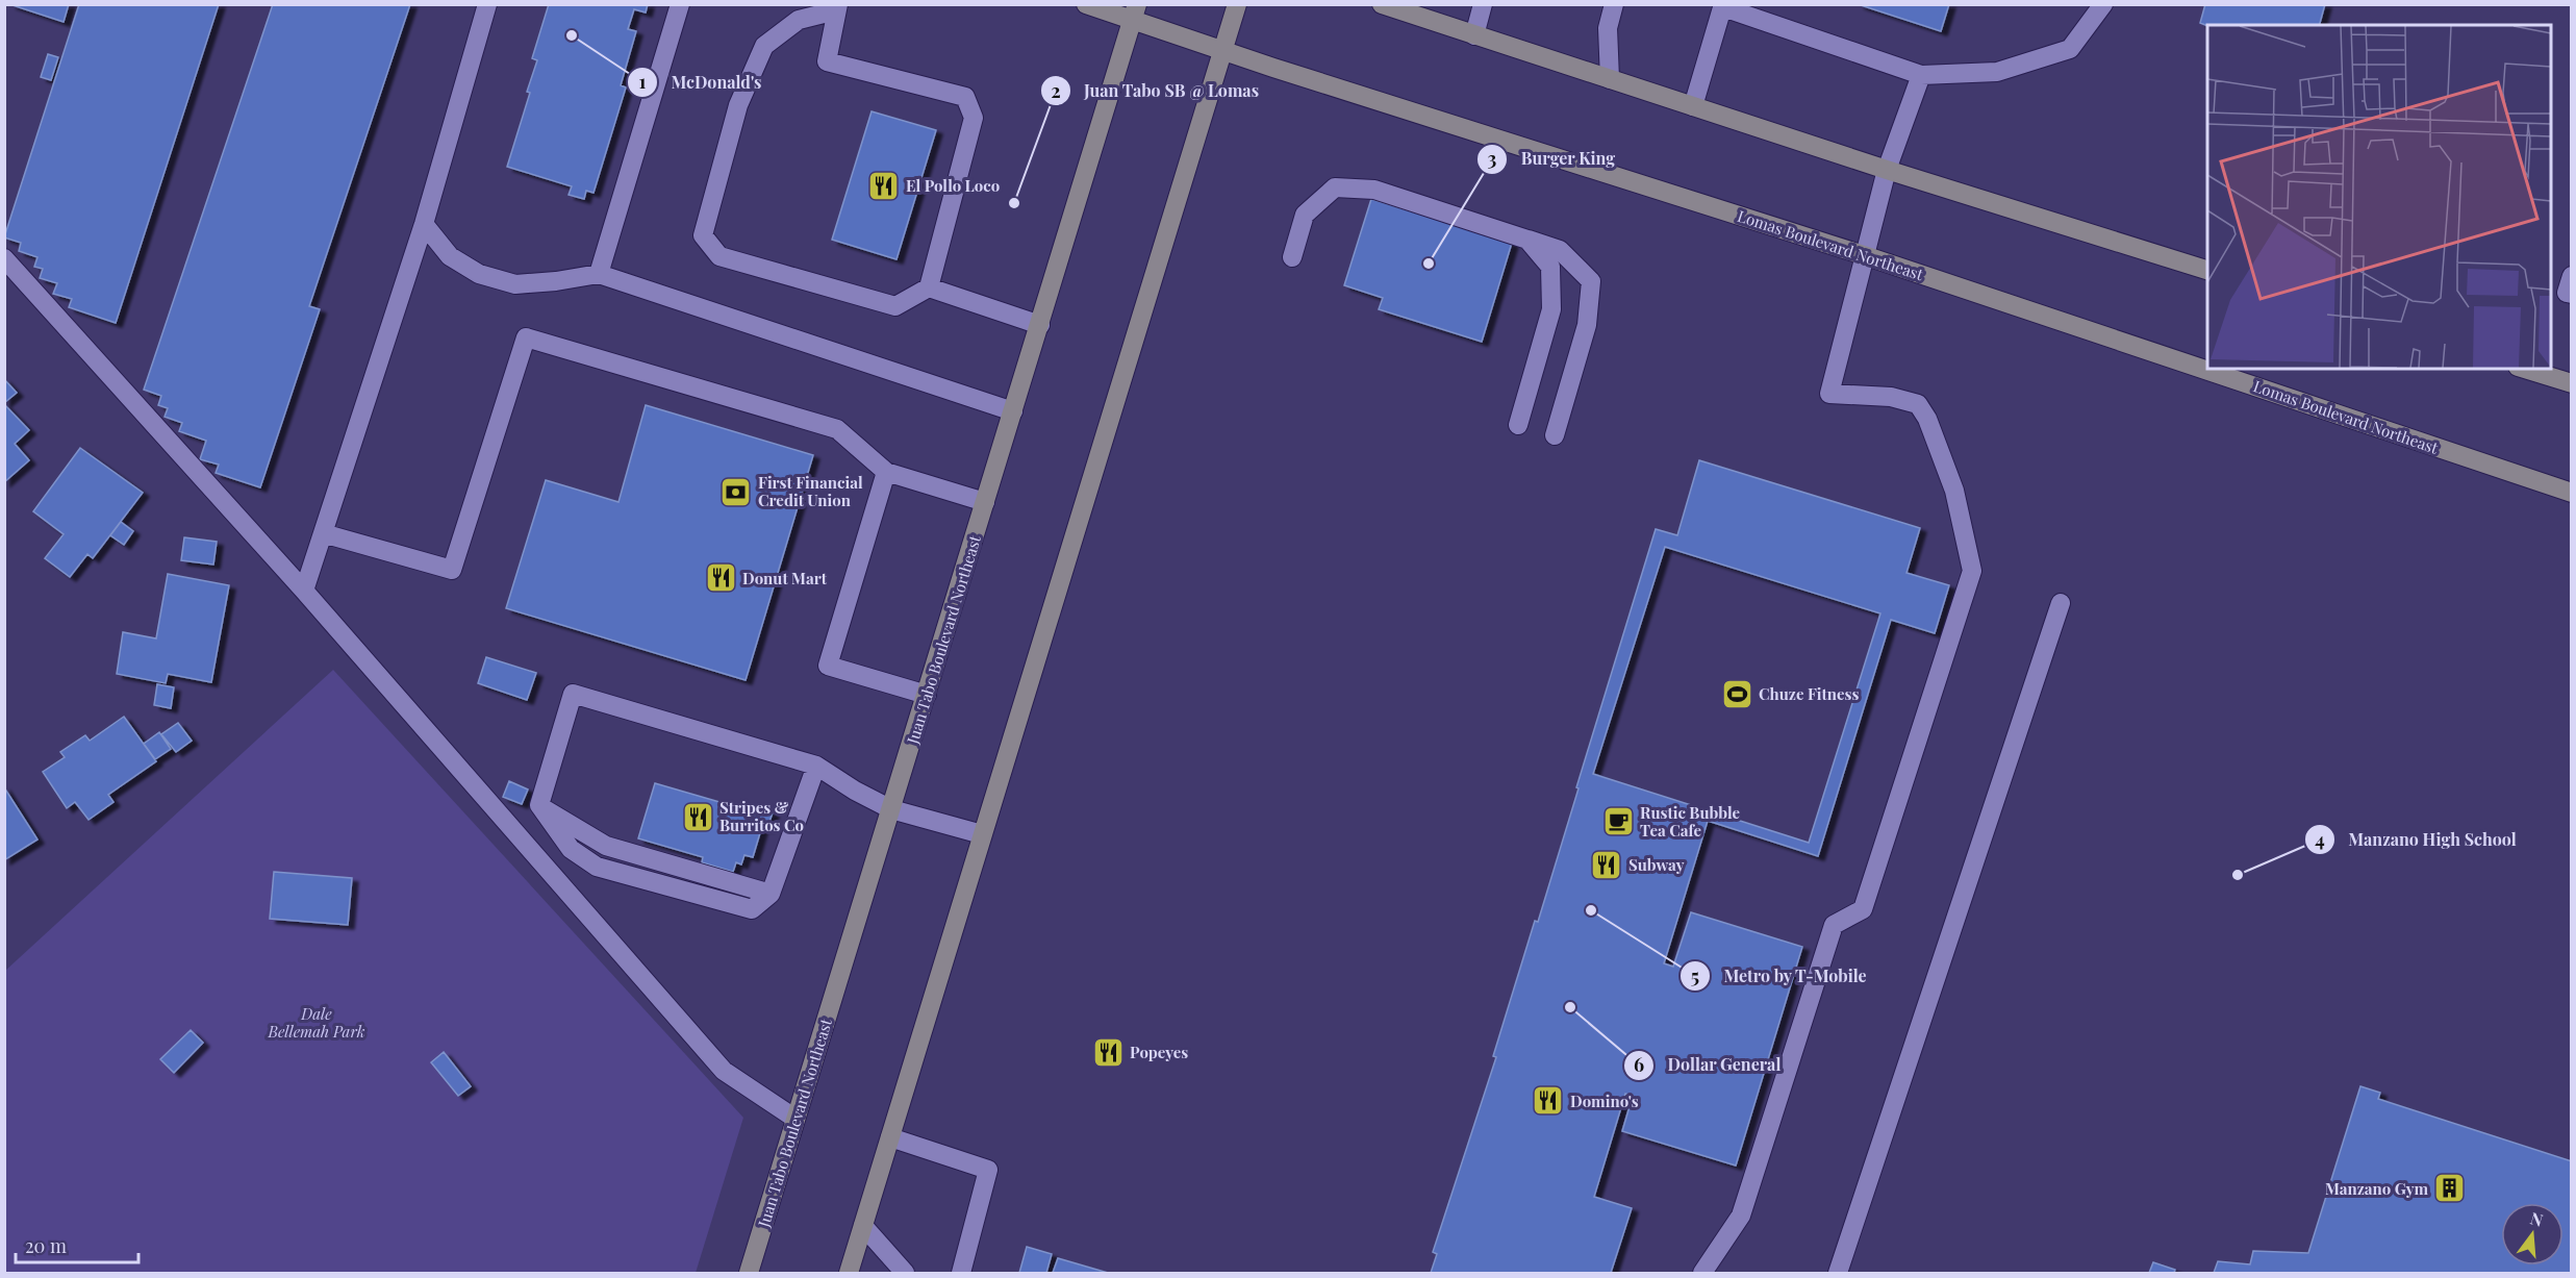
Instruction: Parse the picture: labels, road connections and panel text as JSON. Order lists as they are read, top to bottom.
{
  "streets": {
    "main road": ["Lomas Boulevard Northeast", "Juan Tabo Boulevard Northeast"]
  },
  "crossings": [
    ["Lomas Boulevard Northeast", "Juan Tabo Boulevard Northeast"]
  ],
  "parks": ["Dale Bellemah Park"],
  "places": {
    "other": [
      "McDonald's",
      "Juan Tabo SB @ Lomas",
      "Burger King",
      "Manzano High School",
      "Metro by T-Mobile",
      "Dollar General"
    ],
    "restaurant": [
      "El Pollo Loco",
      "Donut Mart",
      "Stripes & Burritos Co",
      "Subway",
      "Popeyes",
      "Domino's"
    ],
    "bank": ["First Financial Credit Union"],
    "sports": ["Chuze Fitness"],
    "cafe": ["Rustic Bubble Tea Cafe"],
    "building": ["Manzano Gym"]
  },
  "scale_bar": "20 m",
  "north": "top"
}
